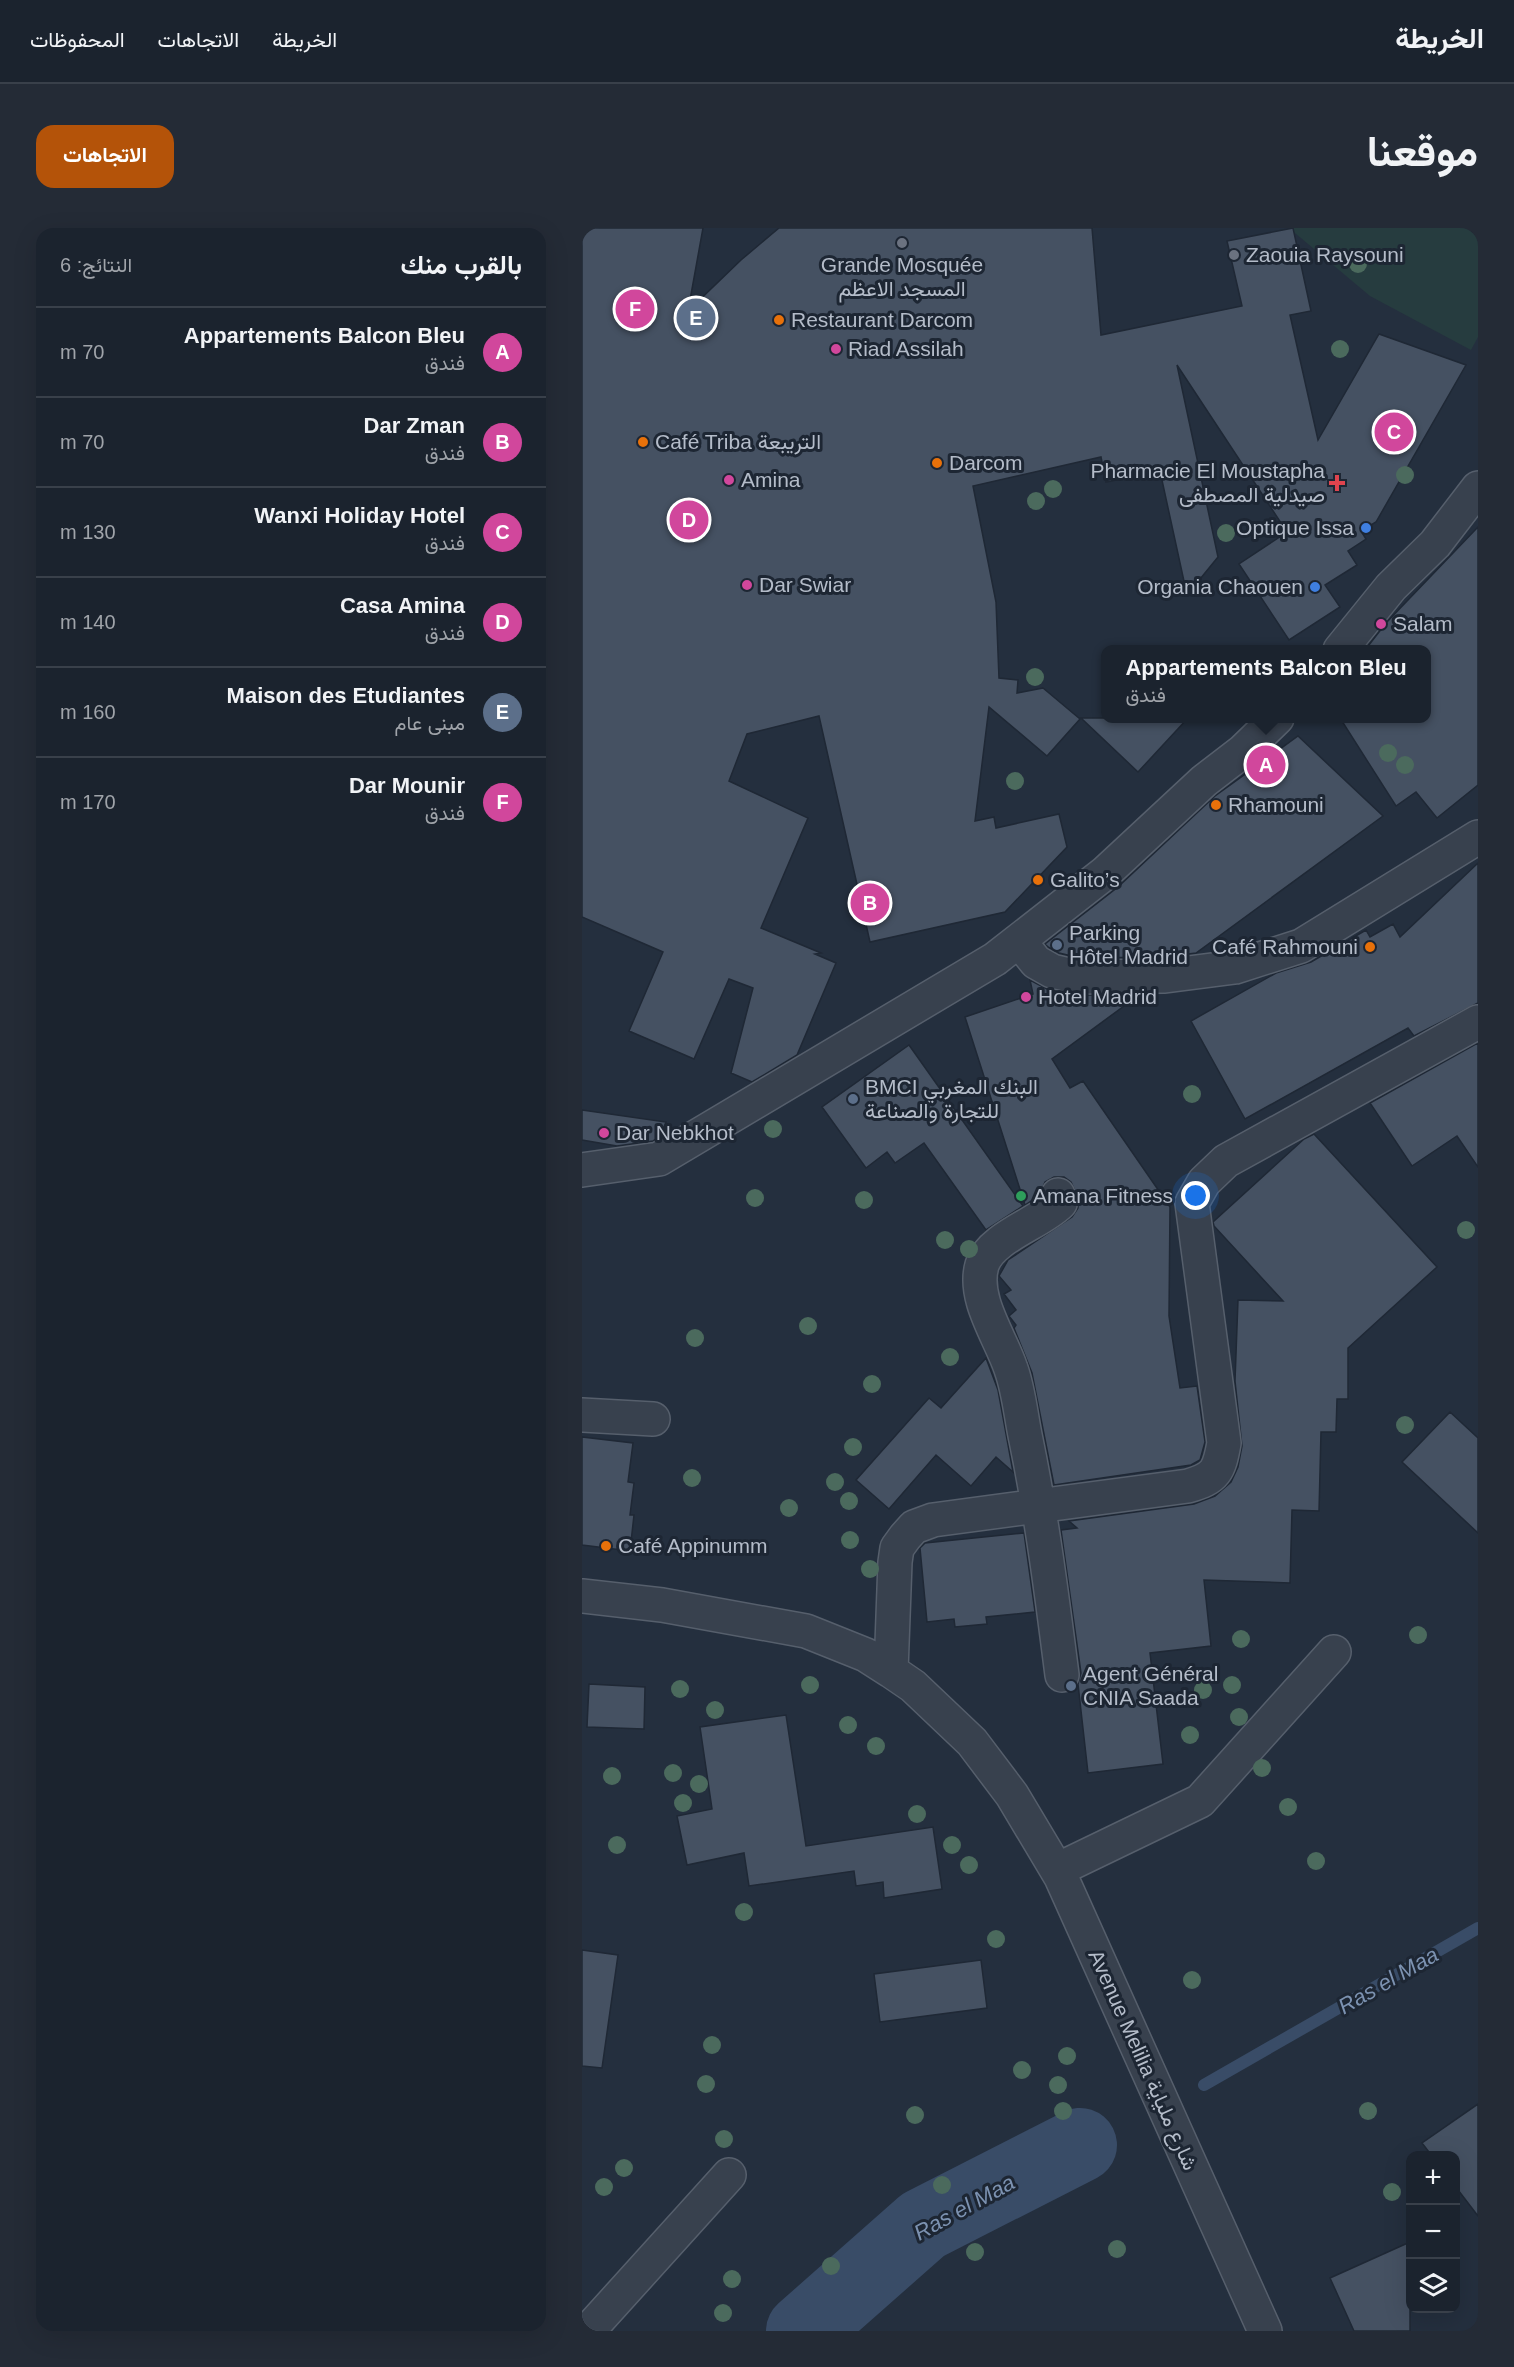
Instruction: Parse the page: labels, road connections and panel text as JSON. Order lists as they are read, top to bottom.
{
  "streets": {
    "street": ["Avenue Melilia شارع ملياية"]
  },
  "water": ["Ras el Maa"],
  "places": {
    "other": [
      "Grande Mosquée المسجد الاعظم",
      "Zaouia Raysouni",
      "Restaurant Darcom",
      "Riad Assilah",
      "Café Triba التريبعة",
      "Darcom",
      "Amina",
      "Optique Issa",
      "Dar Swiar",
      "Organia Chaouen",
      "Salam",
      "Rhamouni",
      "Galito’s",
      "Parking Hôtel Madrid",
      "Café Rahmouni",
      "Hotel Madrid",
      "BMCI البنك المغربي للتجارة والصناعة",
      "Dar Nebkhot",
      "Amana Fitness",
      "Café Appinumm",
      "Agent Général CNIA Saada"
    ],
    "health": ["Pharmacie El Moustapha صيدلية المصطفى"]
  },
  "page": {
    "header": "الخريطة",
    "nav": ["الخريطة", "الاتجاهات", "المحفوظات"],
    "title": "موقعنا",
    "buttons": "الاتجاهات",
    "heading": ["بالقرب منك", "النتائج: 6"],
    "pins": [
      "F",
      "E",
      "C",
      "D",
      "A",
      "B"
    ],
    "list": [
      {
        "mark": "A",
        "name": "Appartements Balcon Bleu",
        "note": "فندق",
        "value": "70 m"
      },
      {
        "mark": "B",
        "name": "Dar Zman",
        "note": "فندق",
        "value": "70 m"
      },
      {
        "mark": "C",
        "name": "Wanxi Holiday Hotel",
        "note": "فندق",
        "value": "130 m"
      },
      {
        "mark": "D",
        "name": "Casa Amina",
        "note": "فندق",
        "value": "140 m"
      },
      {
        "mark": "E",
        "name": "Maison des Etudiantes",
        "note": "مبنى عام",
        "value": "160 m"
      },
      {
        "mark": "F",
        "name": "Dar Mounir",
        "note": "فندق",
        "value": "170 m"
      }
    ],
    "popup": ["Appartements Balcon Bleu", "فندق"],
    "map_buttons": ["+", "−"]
  }
}
